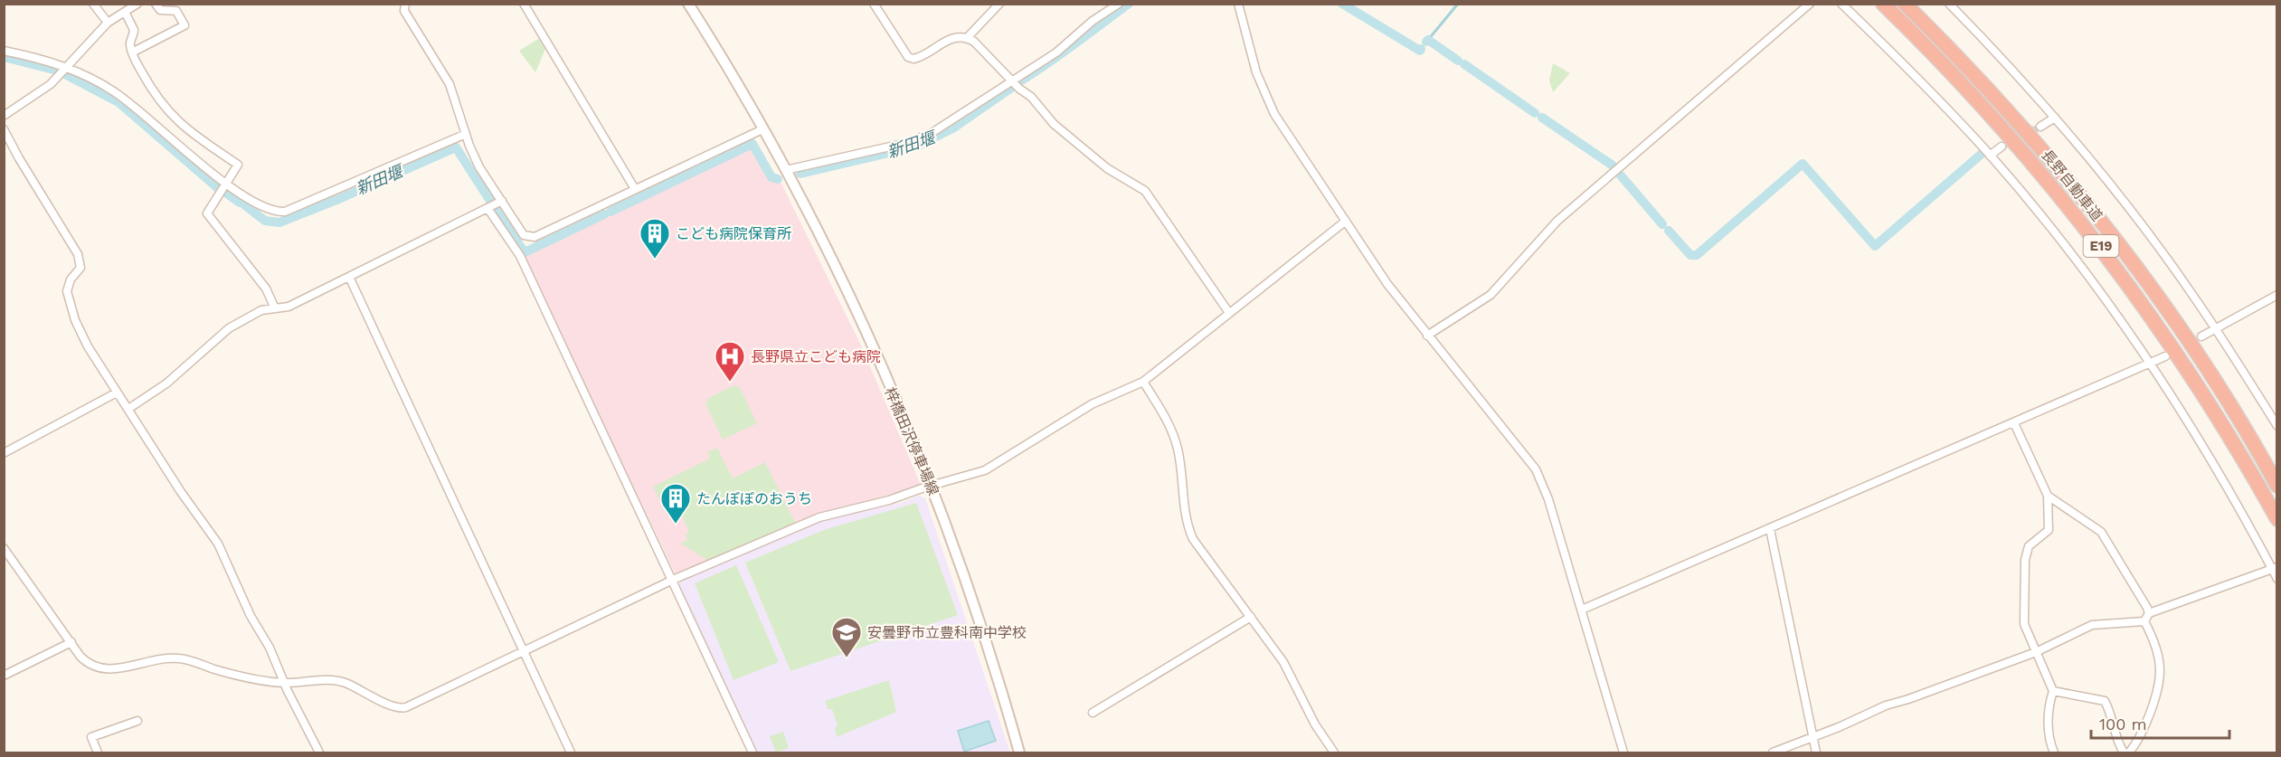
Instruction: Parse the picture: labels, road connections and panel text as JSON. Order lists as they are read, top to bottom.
{
  "streets": {
    "highway": ["長野自動車道", "E19"],
    "main road": ["梓橋田沢停車場線"]
  },
  "water": ["新田堰"],
  "places": {
    "building": ["こども病院保育所", "たんぽぽのおうち"],
    "hospital": ["長野県立こども病院"],
    "school or university": ["安曇野市立豊科南中学校"]
  },
  "scale_bar": "100 m"
}
